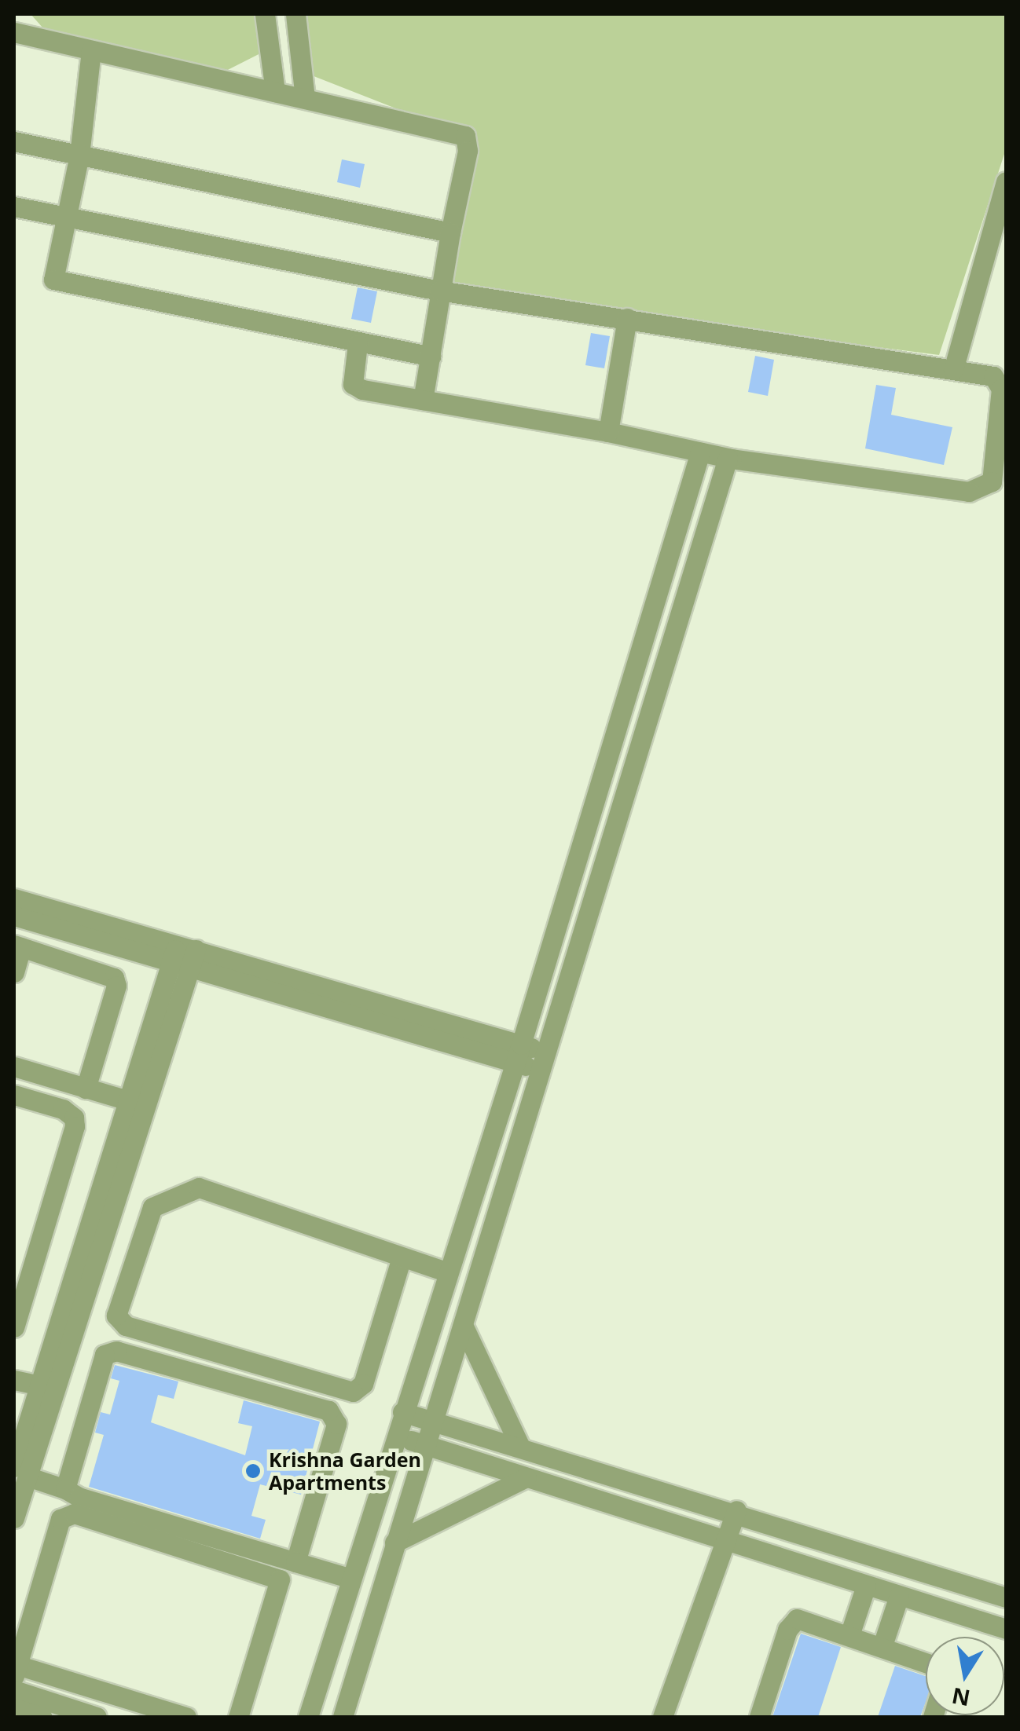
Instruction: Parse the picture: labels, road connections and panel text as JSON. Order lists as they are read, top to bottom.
{
  "places": ["Krishna Garden Apartments"],
  "north": "bottom"
}
